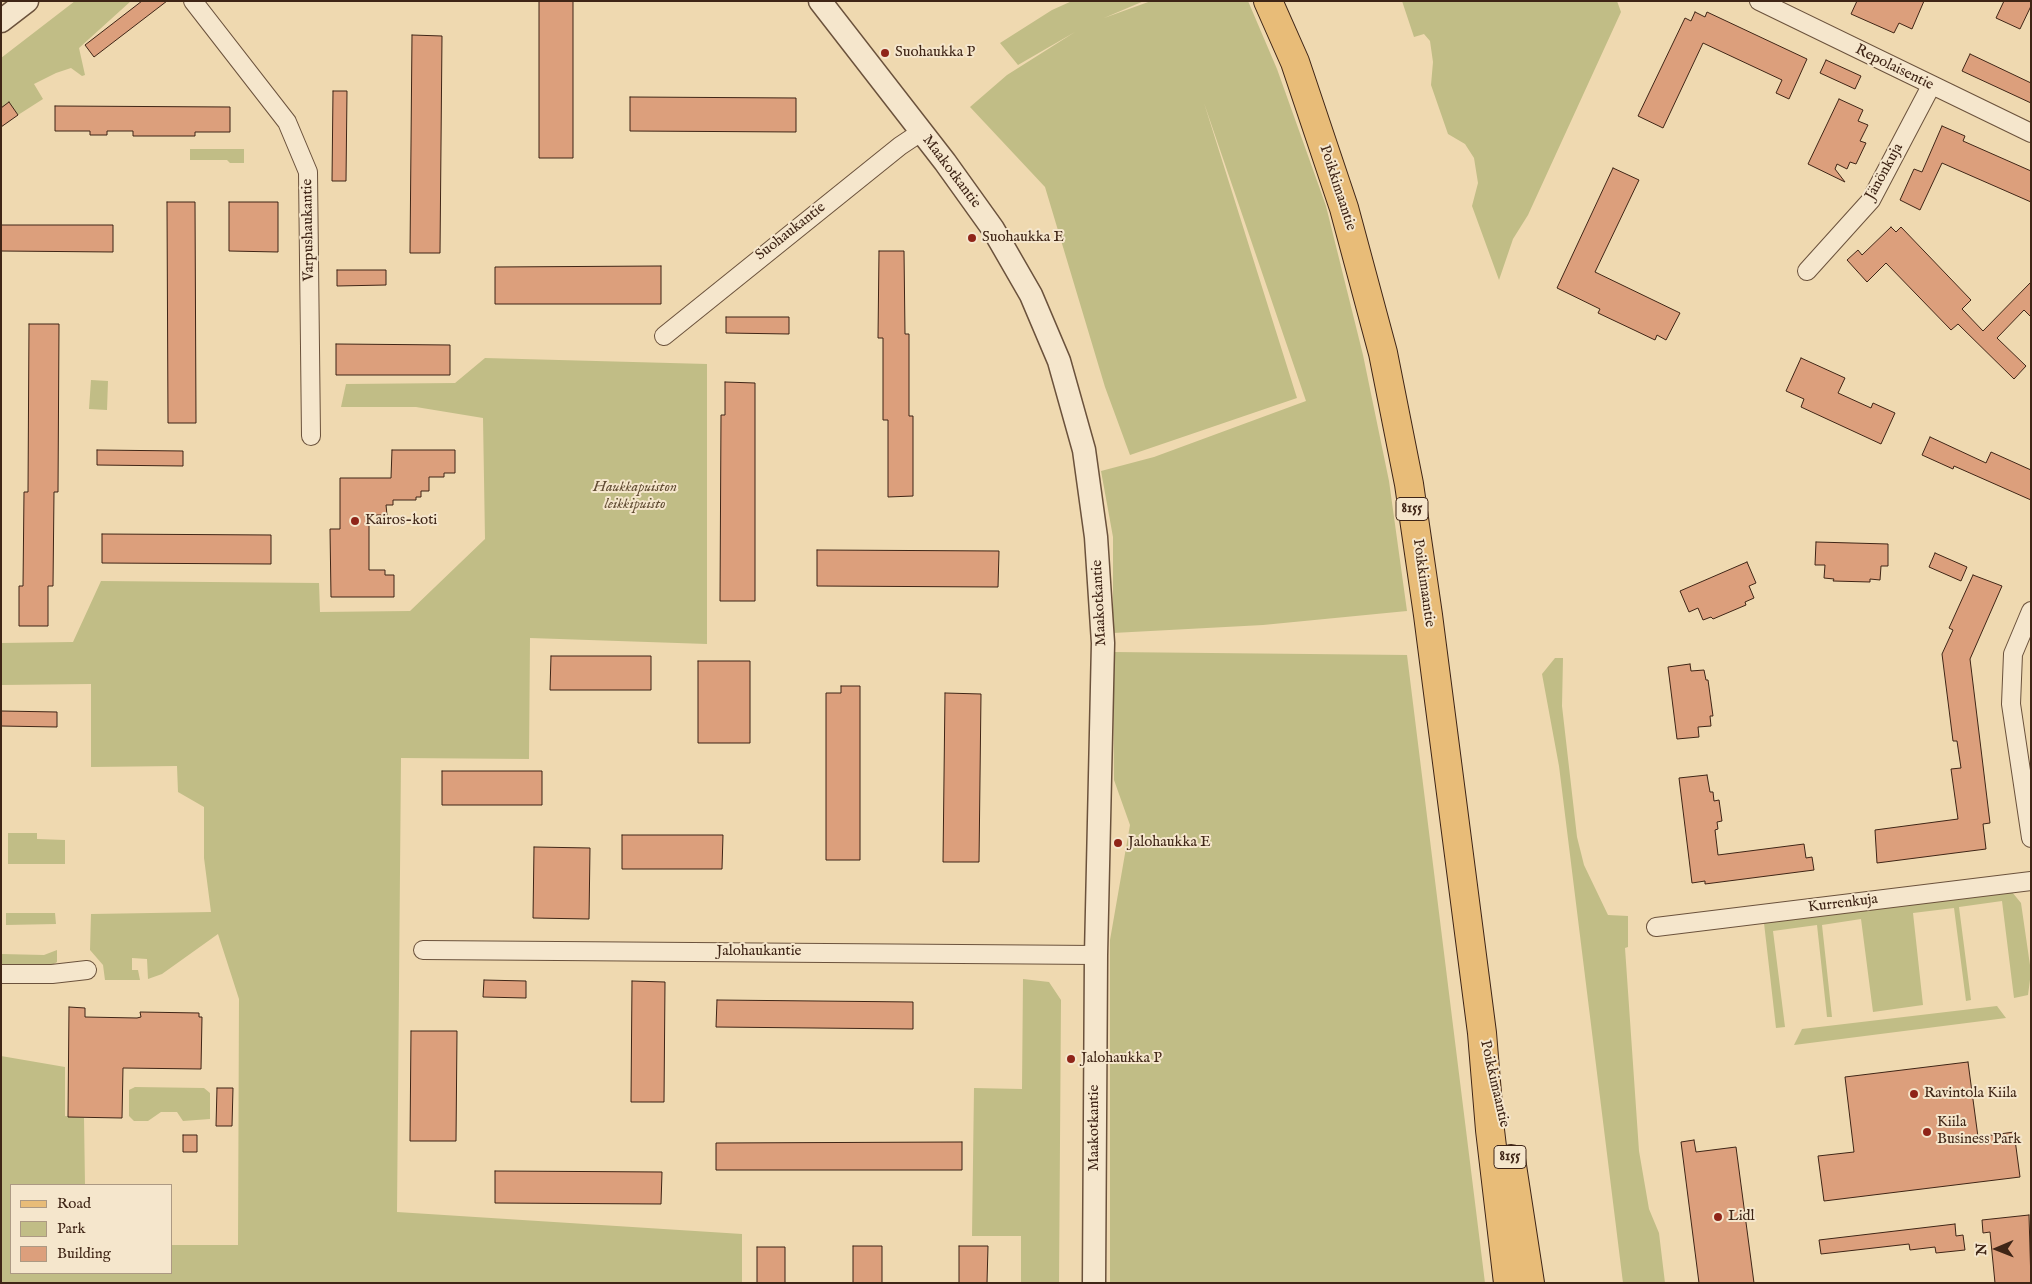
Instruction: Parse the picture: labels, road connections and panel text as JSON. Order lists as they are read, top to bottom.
{
  "streets": {
    "main road": ["Poikkimaantie", "8155"],
    "street": [
      "Repolaisentie",
      "Maakotkantie",
      "Jänönkuja",
      "Varpushaukantie",
      "Suohaukantie",
      "Kurrenkuja",
      "Jalohaukantie"
    ]
  },
  "crossings": [
    ["Repolaisentie", "Jänönkuja"],
    ["Maakotkantie", "Suohaukantie"],
    ["Maakotkantie", "Jalohaukantie"]
  ],
  "parks": ["Haukkapuiston leikkipuisto"],
  "places": [
    "Suohaukka P",
    "Suohaukka E",
    "Kairos-koti",
    "Jalohaukka E",
    "Jalohaukka P",
    "Ravintola Kiila",
    "Kiila Business Park",
    "Lidl"
  ],
  "legend": ["Road", "Park", "Building"],
  "north": "left"
}
